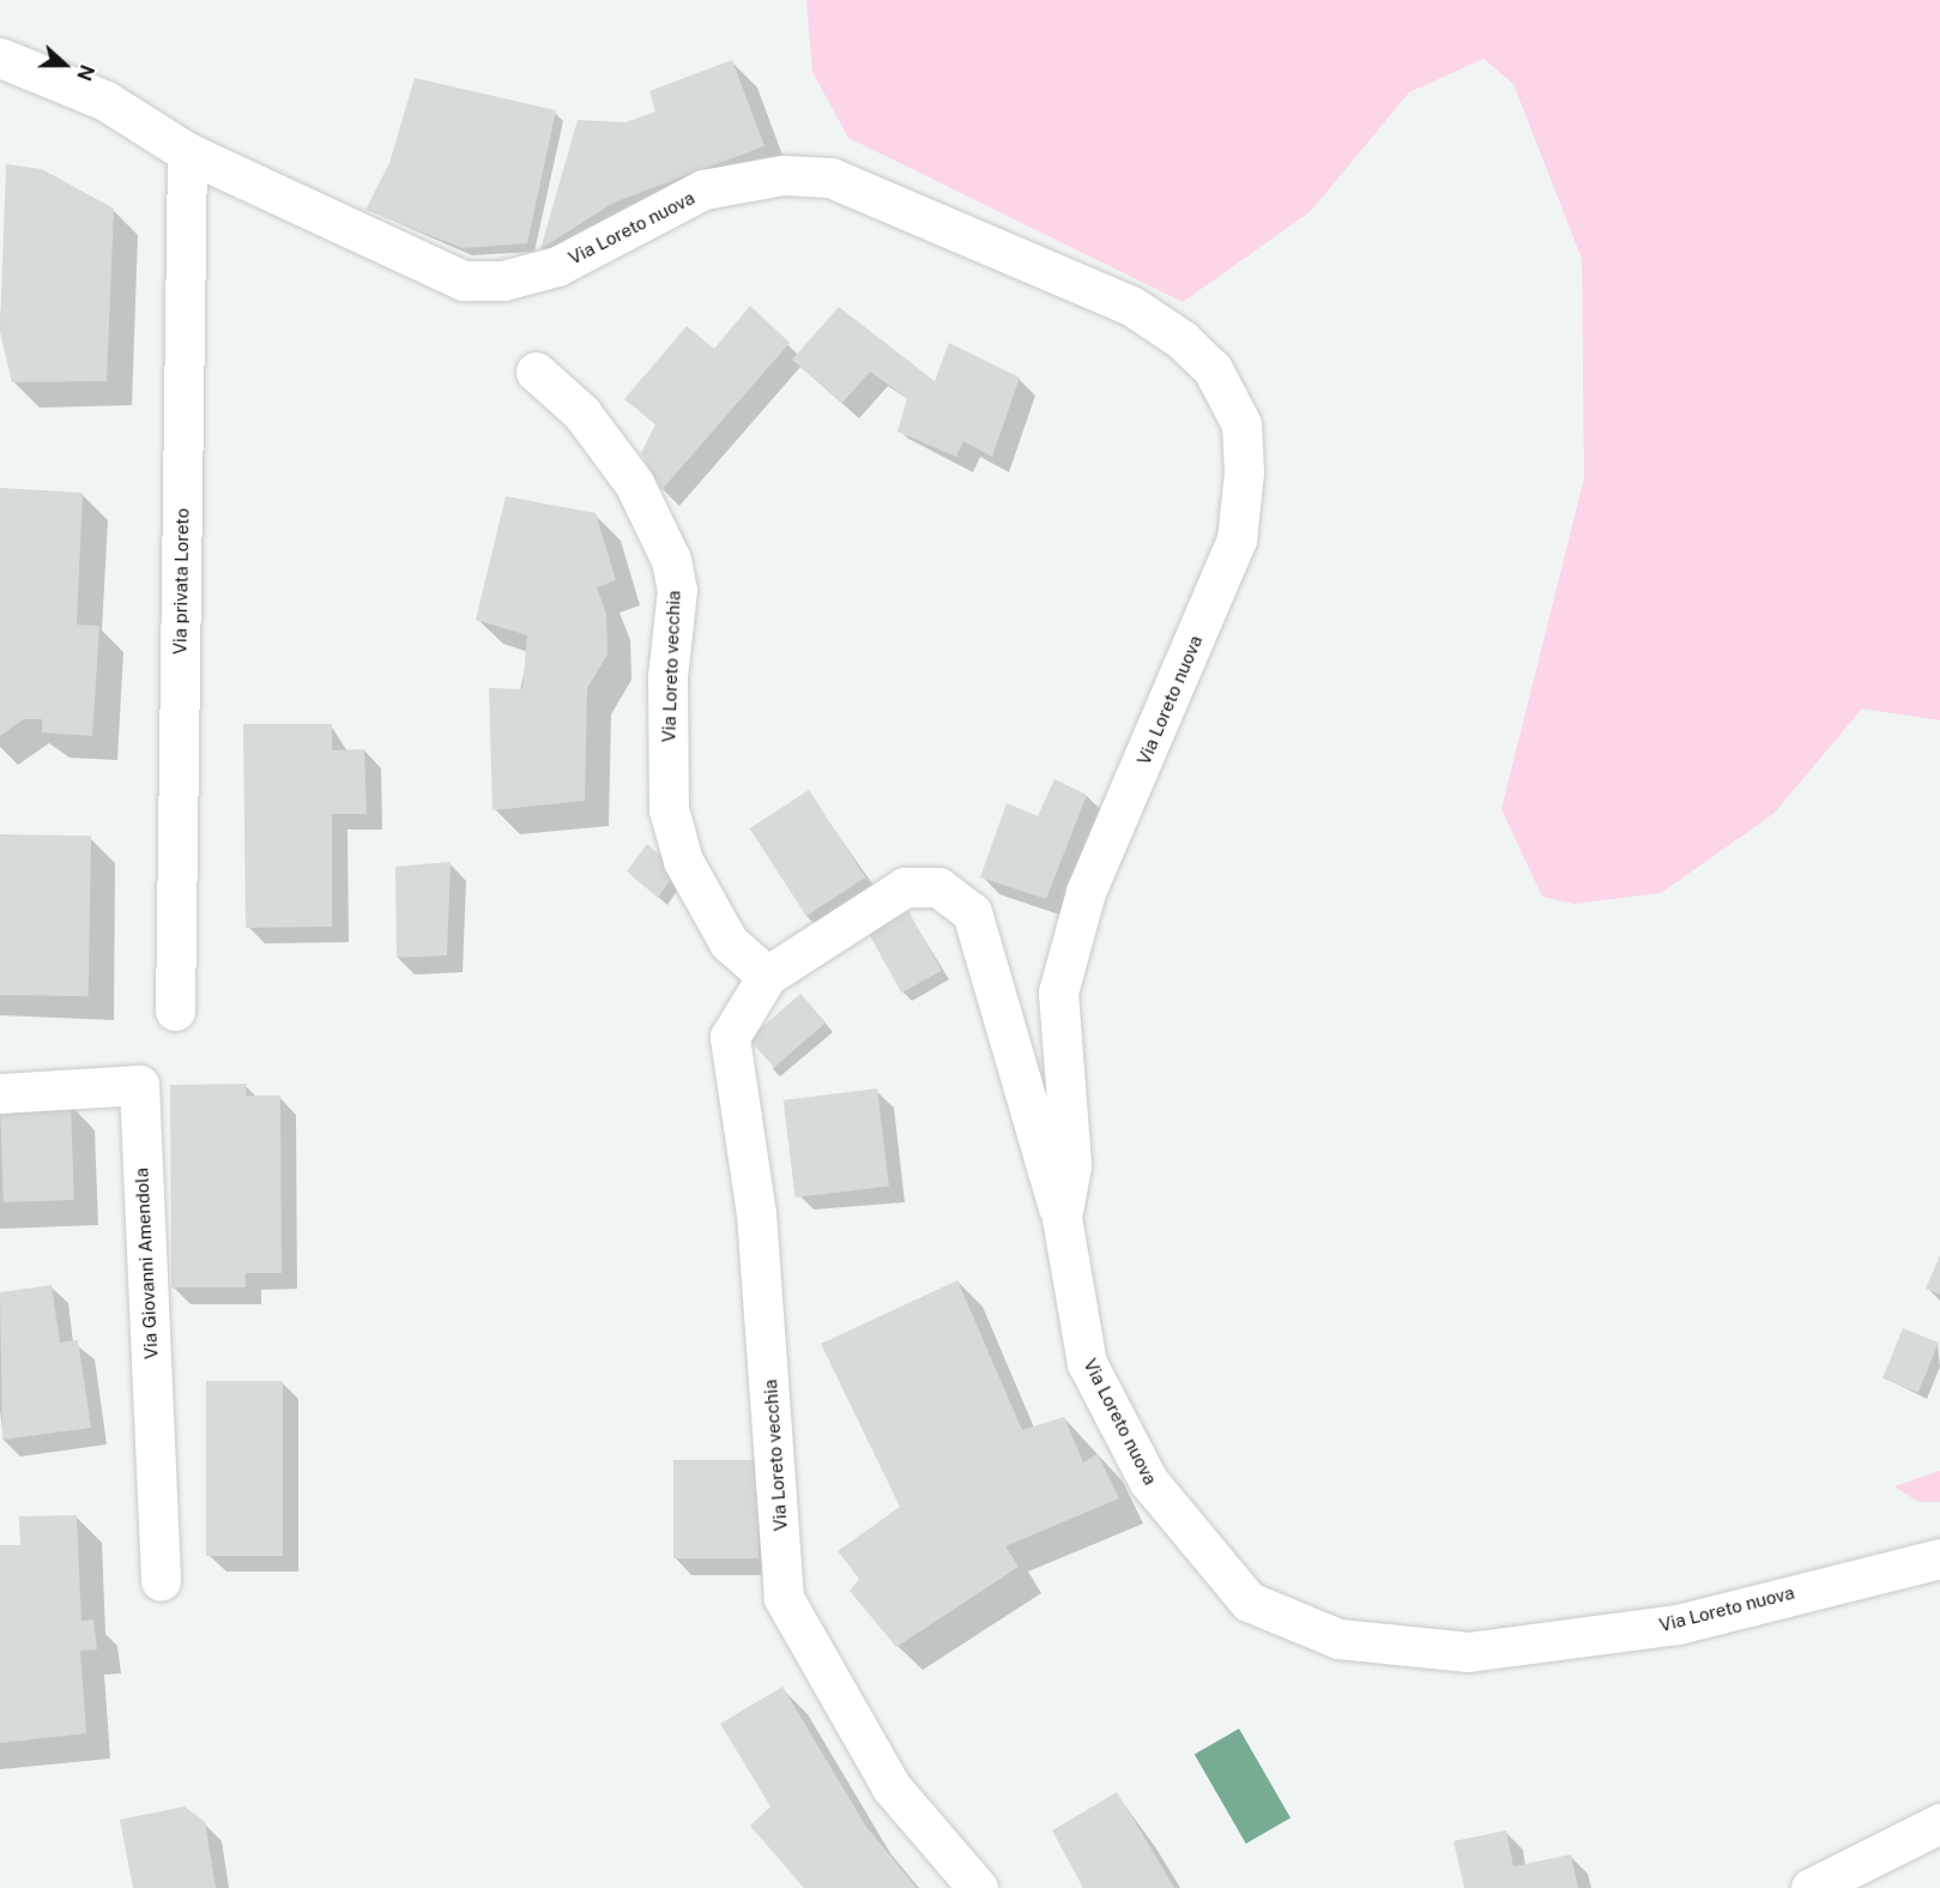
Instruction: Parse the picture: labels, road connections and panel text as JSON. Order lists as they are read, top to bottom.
{
  "streets": {
    "street": [
      "Via Loreto nuova",
      "Via privata Loreto",
      "Via Loreto vecchia",
      "Via Giovanni Amendola"
    ]
  },
  "crossings": [
    ["Via Loreto nuova", "Via privata Loreto"],
    ["Via Loreto nuova", "Via Loreto vecchia"]
  ],
  "north": "right"
}
